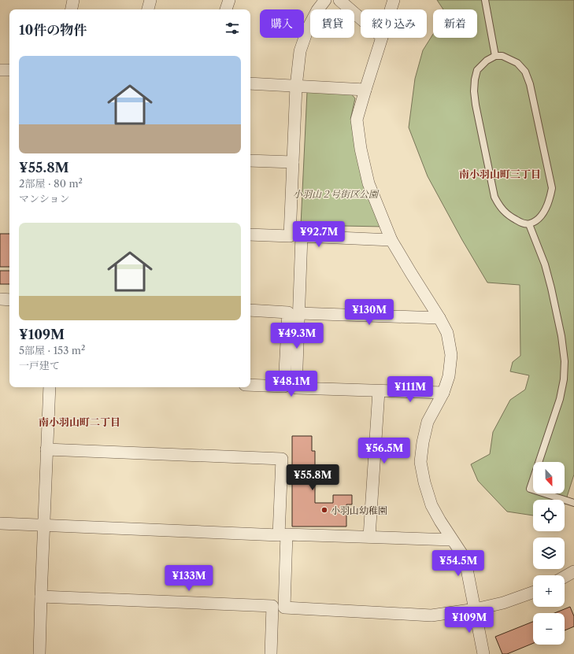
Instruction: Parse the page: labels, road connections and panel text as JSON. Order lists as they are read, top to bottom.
{
  "districts": ["南小羽山町三丁目", "南小羽山町二丁目"],
  "parks": ["小羽山２号街区公園"],
  "places": ["小羽山幼稚園"],
  "north": "bottom",
  "page": {
    "chip": [
      "購入",
      "賃貸",
      "絞り込み",
      "新着"
    ],
    "heading": "10件の物件",
    "list": [
      {
        "name": "¥55.8M",
        "note": "2部屋 · 80 m² · マンション"
      },
      {
        "name": "¥109M",
        "note": "5部屋 · 153 m² · 一戸建て"
      }
    ],
    "price": [
      "¥92.7M",
      "¥130M",
      "¥49.3M",
      "¥48.1M",
      "¥111M",
      "¥56.5M",
      "¥55.8M",
      "¥54.5M",
      "¥133M",
      "¥109M"
    ],
    "map_buttons": ["+", "−"]
  }
}
